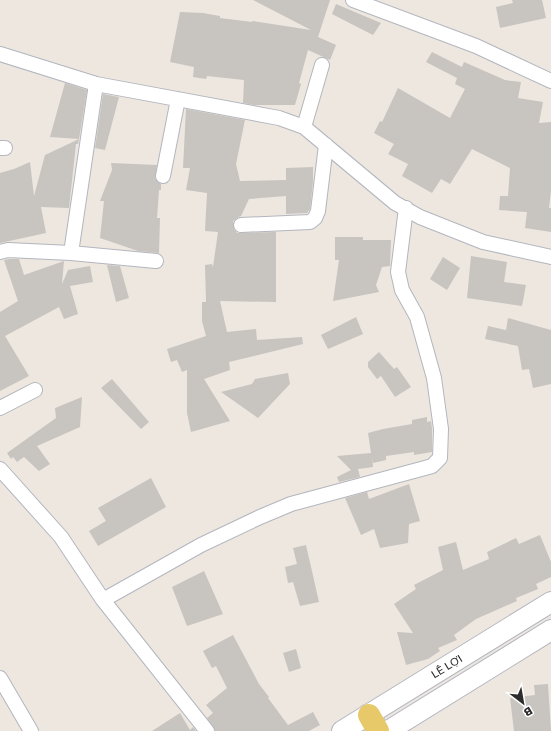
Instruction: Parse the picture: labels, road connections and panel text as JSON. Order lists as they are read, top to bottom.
{
  "streets": {
    "main road": ["LÊ LỢI"]
  },
  "north": "bottom right"
}
